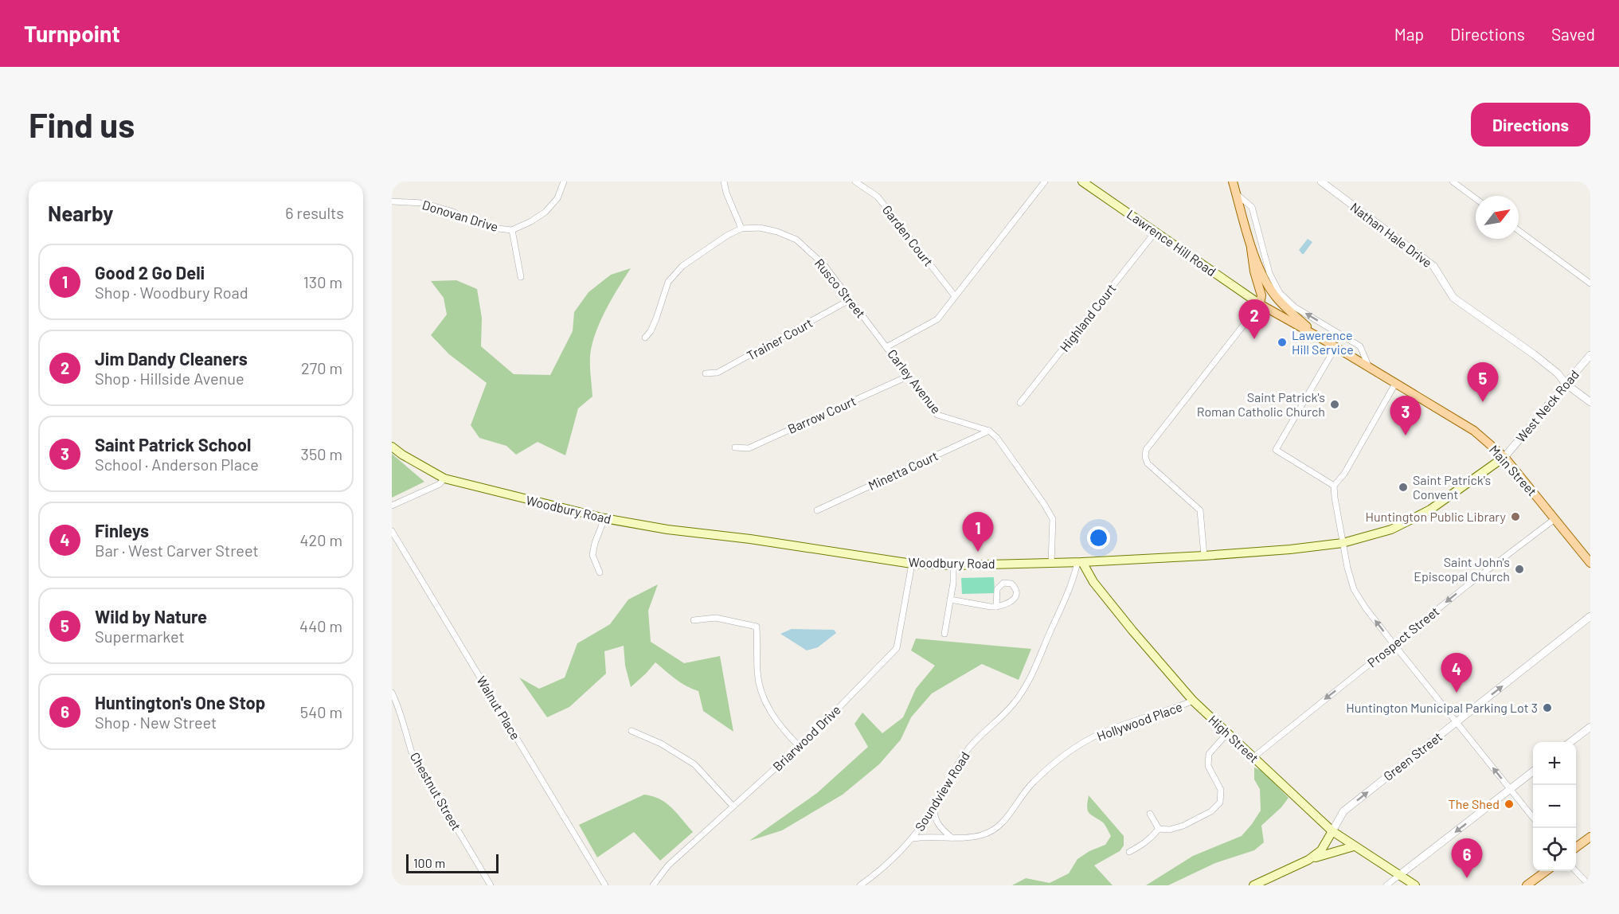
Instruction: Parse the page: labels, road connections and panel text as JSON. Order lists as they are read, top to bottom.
{
  "streets": {
    "main road": [
      "Lawrence Hill Road",
      "Main Street",
      "Woodbury Road",
      "High Street"
    ],
    "street": [
      "Donovan Drive",
      "Nathan Hale Drive",
      "Garden Court",
      "Rusco Street",
      "Highland Court",
      "Trainer Court",
      "Carley Avenue",
      "West Neck Road",
      "Barrow Court",
      "Minetta Court",
      "Prospect Street",
      "Walnut Place",
      "Hollywood Place",
      "Briarwood Drive",
      "Green Street",
      "Chestnut Street",
      "Soundview Road"
    ]
  },
  "crossings": [
    ["Nathan Hale Drive", "West Neck Road"],
    ["Garden Court", "Carley Avenue"],
    ["Lawrence Hill Road", "Highland Court"],
    ["Lawrence Hill Road", "Main Street"],
    ["Rusco Street", "Trainer Court"],
    ["Rusco Street", "Carley Avenue"],
    ["Carley Avenue", "Barrow Court"],
    ["Carley Avenue", "Minetta Court"],
    ["West Neck Road", "Main Street"],
    ["West Neck Road", "Woodbury Road"],
    ["Main Street", "Woodbury Road"],
    ["Main Street", "Prospect Street"],
    ["Woodbury Road", "Briarwood Drive"],
    ["Woodbury Road", "High Street"],
    ["Woodbury Road", "Soundview Road"],
    ["Prospect Street", "High Street"],
    ["Hollywood Place", "High Street"],
    ["Hollywood Place", "Soundview Road"],
    ["High Street", "Green Street"],
    ["High Street", "Soundview Road"]
  ],
  "one_way": ["Prospect Street", "Green Street"],
  "places": [
    "Lawerence Hill Service",
    "Saint Patrick's Roman Catholic Church",
    "Saint Patrick's Convent",
    "Huntington Public Library",
    "Saint John's Episcopal Church",
    "Huntington Municipal Parking Lot 3",
    "The Shed"
  ],
  "scale_bar": "100 m",
  "north": "top right",
  "page": {
    "header": "Turnpoint",
    "nav": ["Map", "Directions", "Saved"],
    "buttons": "Directions",
    "title": "Find us",
    "heading": ["Nearby", "6 results"],
    "list": [
      {
        "mark": "1",
        "name": "Good 2 Go Deli",
        "note": "Shop · Woodbury Road",
        "value": "130 m"
      },
      {
        "mark": "2",
        "name": "Jim Dandy Cleaners",
        "note": "Shop · Hillside Avenue",
        "value": "270 m"
      },
      {
        "mark": "3",
        "name": "Saint Patrick School",
        "note": "School · Anderson Place",
        "value": "350 m"
      },
      {
        "mark": "4",
        "name": "Finleys",
        "note": "Bar · West Carver Street",
        "value": "420 m"
      },
      {
        "mark": "5",
        "name": "Wild by Nature",
        "note": "Supermarket",
        "value": "440 m"
      },
      {
        "mark": "6",
        "name": "Huntington's One Stop",
        "note": "Shop · New Street",
        "value": "540 m"
      }
    ],
    "pins": [
      "2",
      "5",
      "3",
      "1",
      "4",
      "6"
    ],
    "map_buttons": ["+", "−"],
    "scale": "100 m"
  }
}
